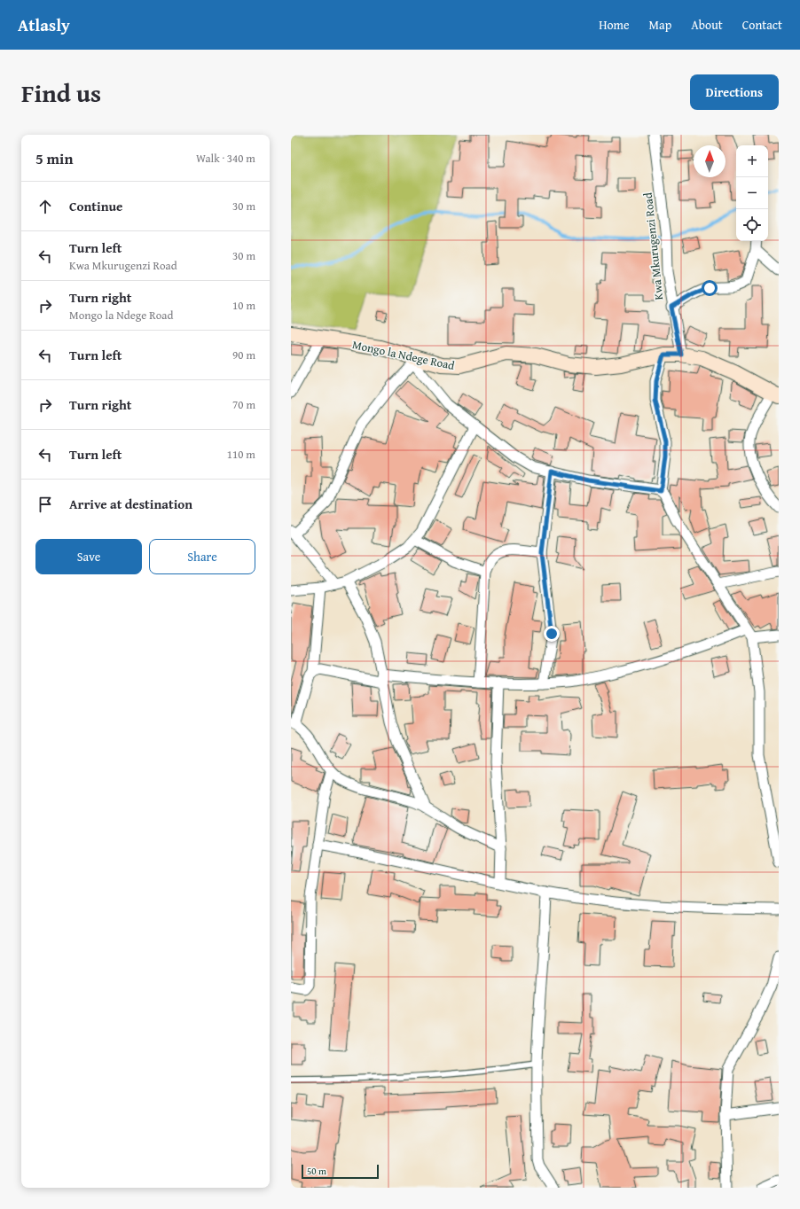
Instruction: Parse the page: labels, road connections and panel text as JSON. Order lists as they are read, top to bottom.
{
  "streets": {
    "street": ["Kwa Mkurugenzi Road", "Mongo la Ndege Road"]
  },
  "crossings": [
    ["Kwa Mkurugenzi Road", "Mongo la Ndege Road"]
  ],
  "scale_bar": "50 m",
  "north": "top",
  "page": {
    "header": "Atlasly",
    "nav": [
      "Home",
      "Map",
      "About",
      "Contact"
    ],
    "title": "Find us",
    "buttons": [
      "Directions",
      ["Save", "Share"]
    ],
    "heading": ["5 min", "Walk · 340 m"],
    "map_buttons": ["+", "−"],
    "list": [
      ["Continue", "30 m"],
      ["Turn left", "Kwa Mkurugenzi Road", "30 m"],
      ["Turn right", "Mongo la Ndege Road", "10 m"],
      ["Turn left", "90 m"],
      ["Turn right", "70 m"],
      ["Turn left", "110 m"],
      "Arrive at destination"
    ],
    "scale": "50 m"
  }
}
